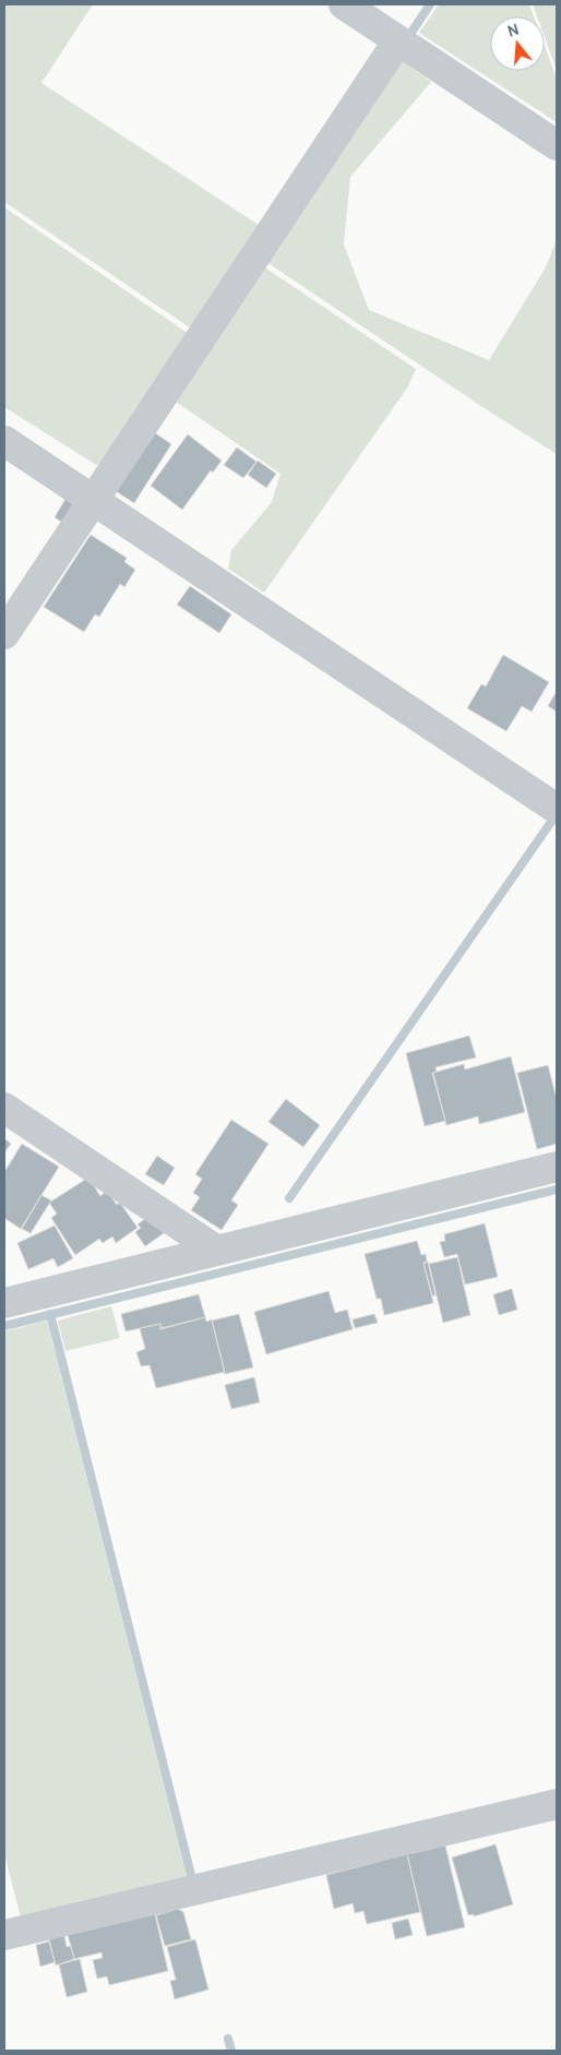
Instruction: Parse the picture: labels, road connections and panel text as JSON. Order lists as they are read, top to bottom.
{
  "north": "top"
}
